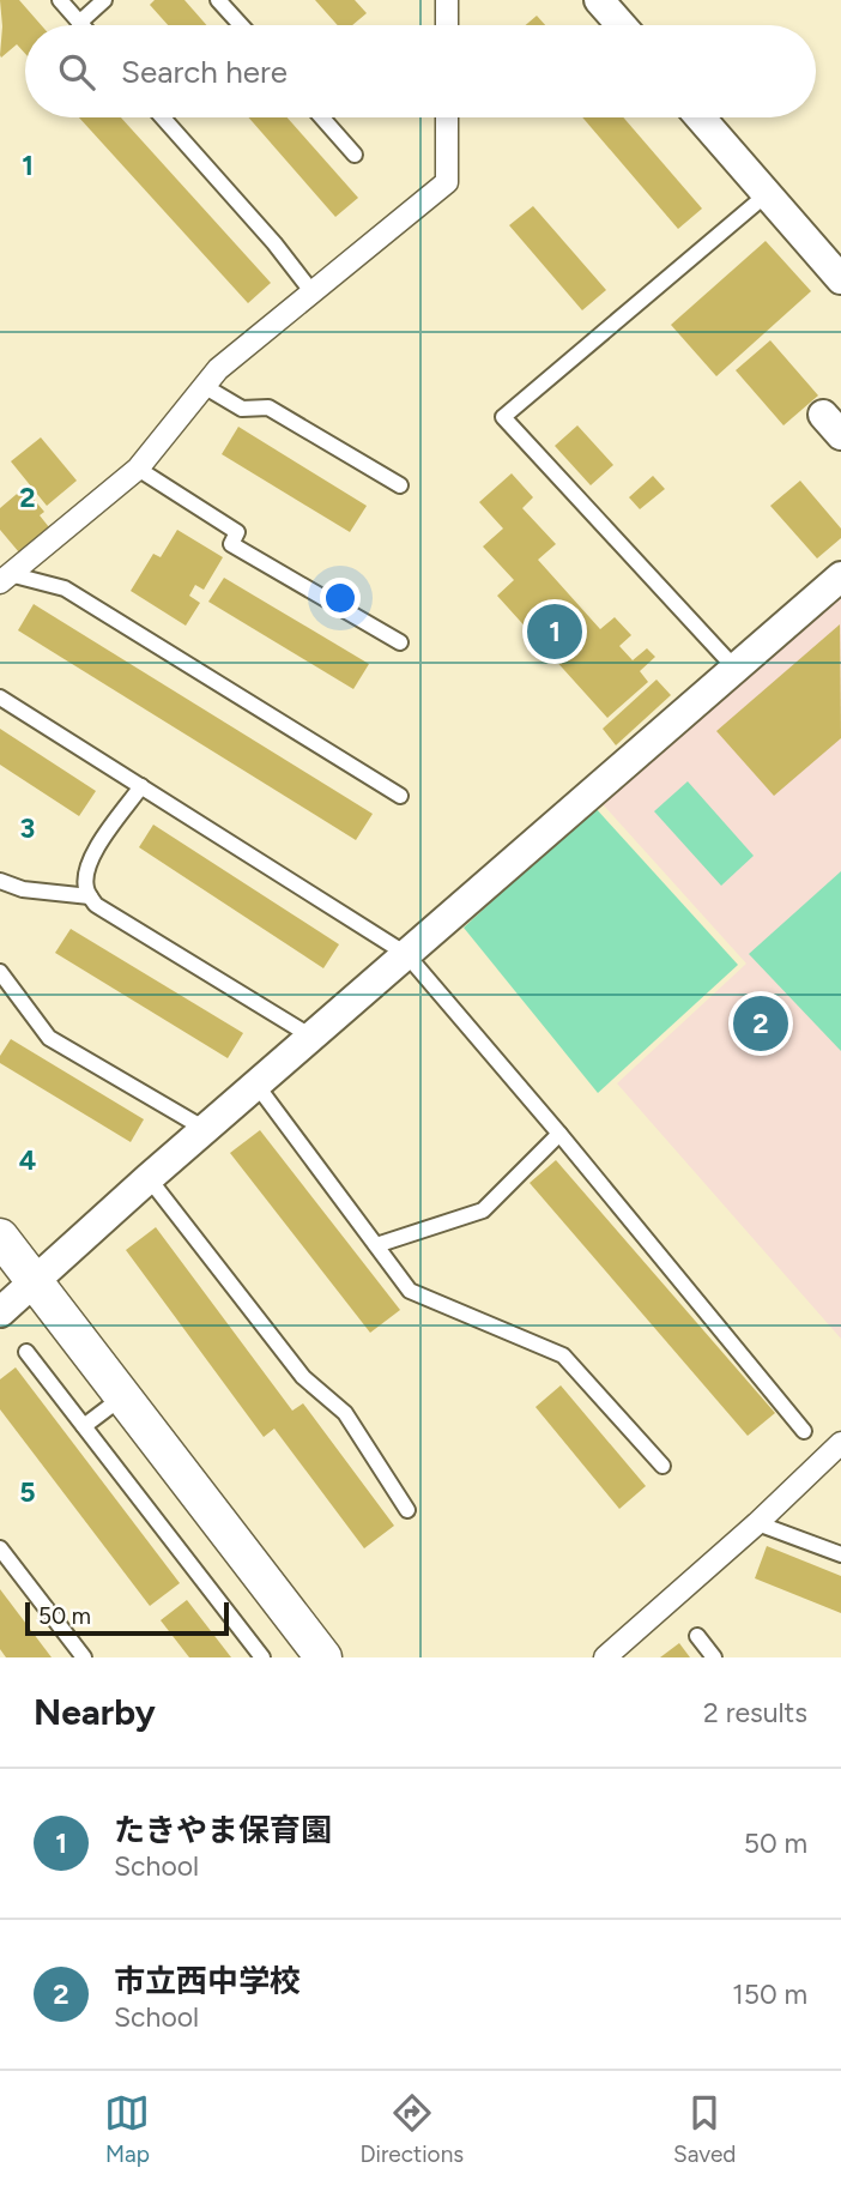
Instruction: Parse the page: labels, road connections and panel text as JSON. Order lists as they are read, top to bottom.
{
  "scale_bar": "50 m",
  "page": {
    "search": "Search here",
    "pins": ["1", "2"],
    "scale": "50 m",
    "heading": ["Nearby", "2 results"],
    "list": [
      {
        "mark": "1",
        "name": "たきやま保育園",
        "note": "School",
        "value": "50 m"
      },
      {
        "mark": "2",
        "name": "市立西中学校",
        "note": "School",
        "value": "150 m"
      }
    ],
    "nav": ["Map", "Directions", "Saved"]
  },
  "grid": {
    "rows": [
      "1",
      "2",
      "3",
      "4",
      "5"
    ]
  }
}
